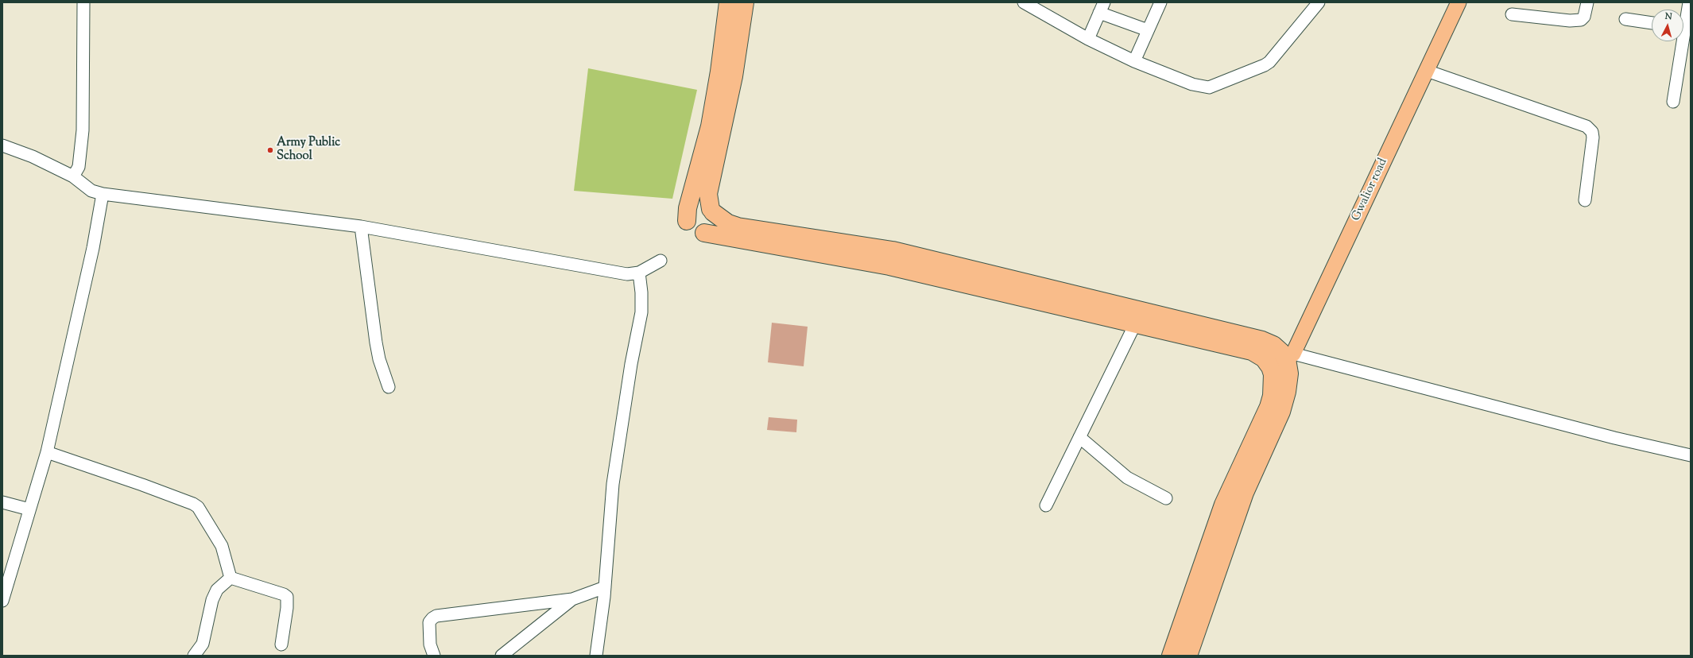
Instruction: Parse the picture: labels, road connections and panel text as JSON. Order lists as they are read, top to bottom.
{
  "streets": {
    "main road": ["Gwalior road"]
  },
  "places": ["Army Public School"],
  "north": "top"
}
